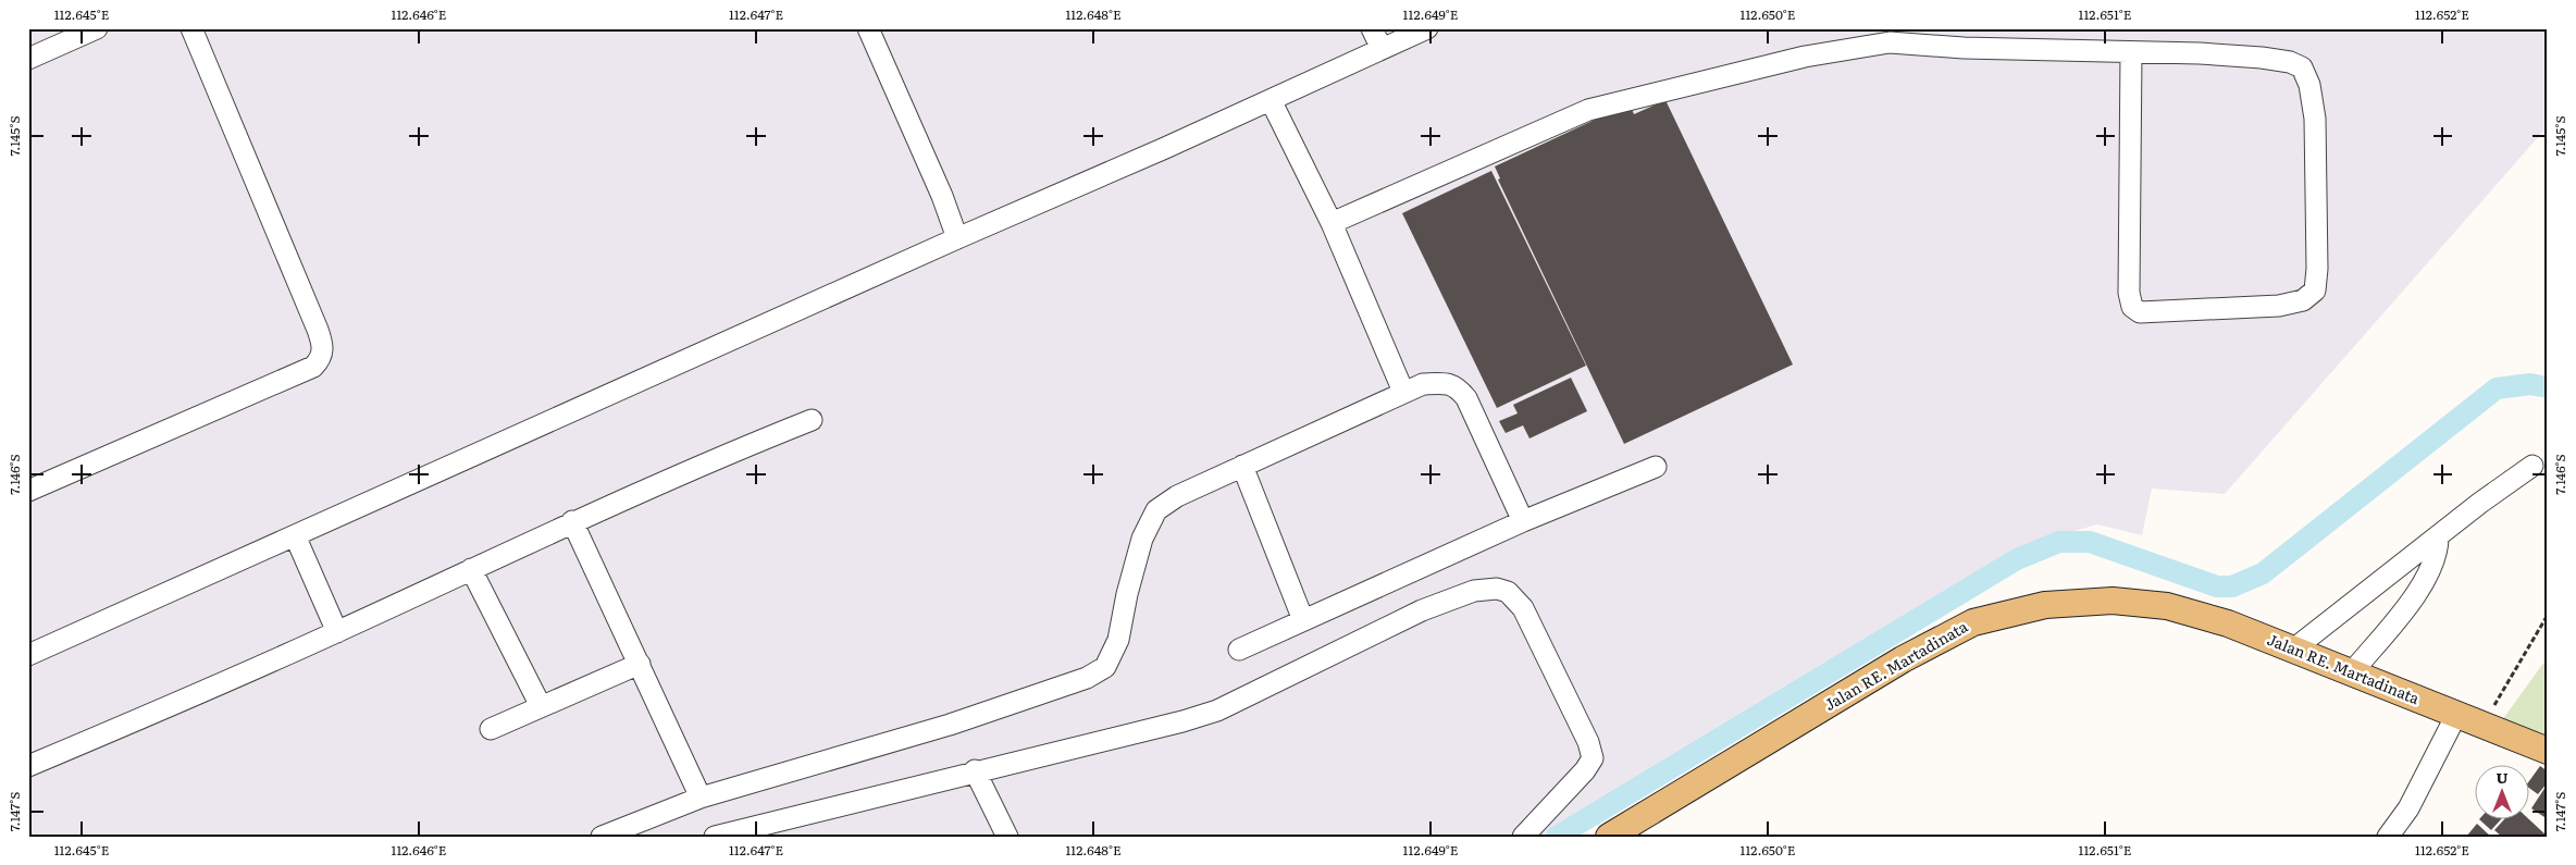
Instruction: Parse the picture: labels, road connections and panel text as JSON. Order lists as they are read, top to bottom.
{
  "streets": {
    "main road": ["Jalan RE. Martadinata"]
  },
  "north": "top",
  "coordinates": [
    "112.645°E",
    "112.646°E",
    "112.647°E",
    "112.648°E",
    "112.649°E",
    "112.650°E",
    "112.651°E",
    "112.652°E",
    "7.145°S",
    "7.146°S",
    "7.147°S"
  ]
}
